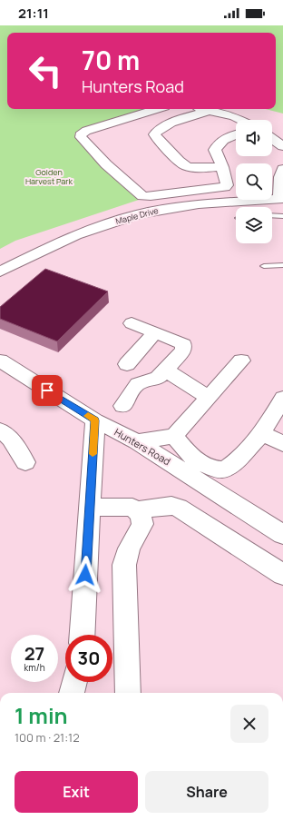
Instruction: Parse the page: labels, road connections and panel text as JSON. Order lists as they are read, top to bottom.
{
  "streets": {
    "street": ["Maple Drive", "Hunters Road"]
  },
  "parks": ["Golden Harvest Park"],
  "page": {
    "status": "21:11",
    "turn": ["70 m", "Hunters Road"],
    "speed": "27 km/h",
    "limit": "30",
    "heading": ["1 min", "100 m · 21:12"],
    "buttons": ["Exit", "Share"]
  }
}
